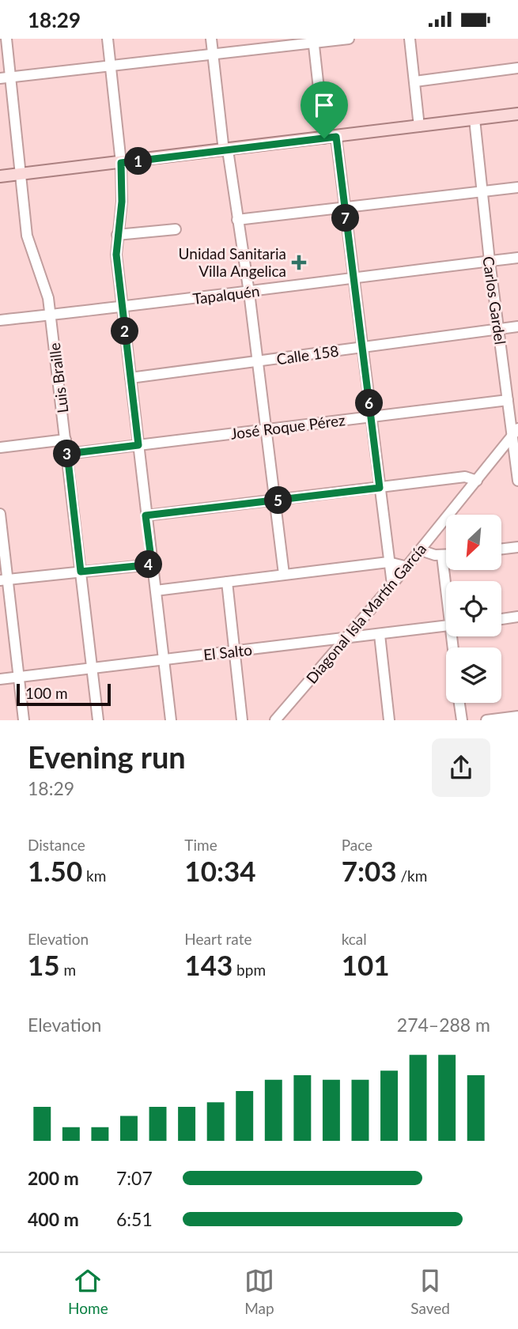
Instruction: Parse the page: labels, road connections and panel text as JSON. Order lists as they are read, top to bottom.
{
  "streets": {
    "street": [
      "Tapalquén",
      "Carlos Gardel",
      "Calle 158",
      "Luis Braille",
      "José Roque Pérez",
      "Diagonal Isla Martín García",
      "El Salto"
    ]
  },
  "crossings": [
    ["Tapalquén", "Carlos Gardel"],
    ["Tapalquén", "Luis Braille"],
    ["Carlos Gardel", "Calle 158"],
    ["Carlos Gardel", "José Roque Pérez"],
    ["Carlos Gardel", "Diagonal Isla Martín García"],
    ["Luis Braille", "José Roque Pérez"],
    ["Luis Braille", "El Salto"],
    ["Diagonal Isla Martín García", "El Salto"]
  ],
  "places": {
    "health": ["Unidad Sanitaria Villa Angelica"]
  },
  "scale_bar": "100 m",
  "north": "bottom left",
  "page": {
    "status": "18:29",
    "pins": [
      "1",
      "7",
      "2",
      "6",
      "3",
      "5",
      "4"
    ],
    "scale": "100 m",
    "heading": ["Evening run", "18:29"],
    "stats": [
      ["Distance", "1.50 km"],
      ["Time", "10:34"],
      ["Pace", "7:03 /km"],
      ["Elevation", "15 m"],
      ["Heart rate", "143 bpm"],
      ["kcal", "101"]
    ],
    "chart": ["Elevation", "274–288 m"],
    "list": [
      {
        "name": "200 m",
        "note": "7:07"
      },
      {
        "name": "400 m",
        "note": "6:51"
      }
    ],
    "tabs": ["Home", "Map", "Saved"]
  }
}
